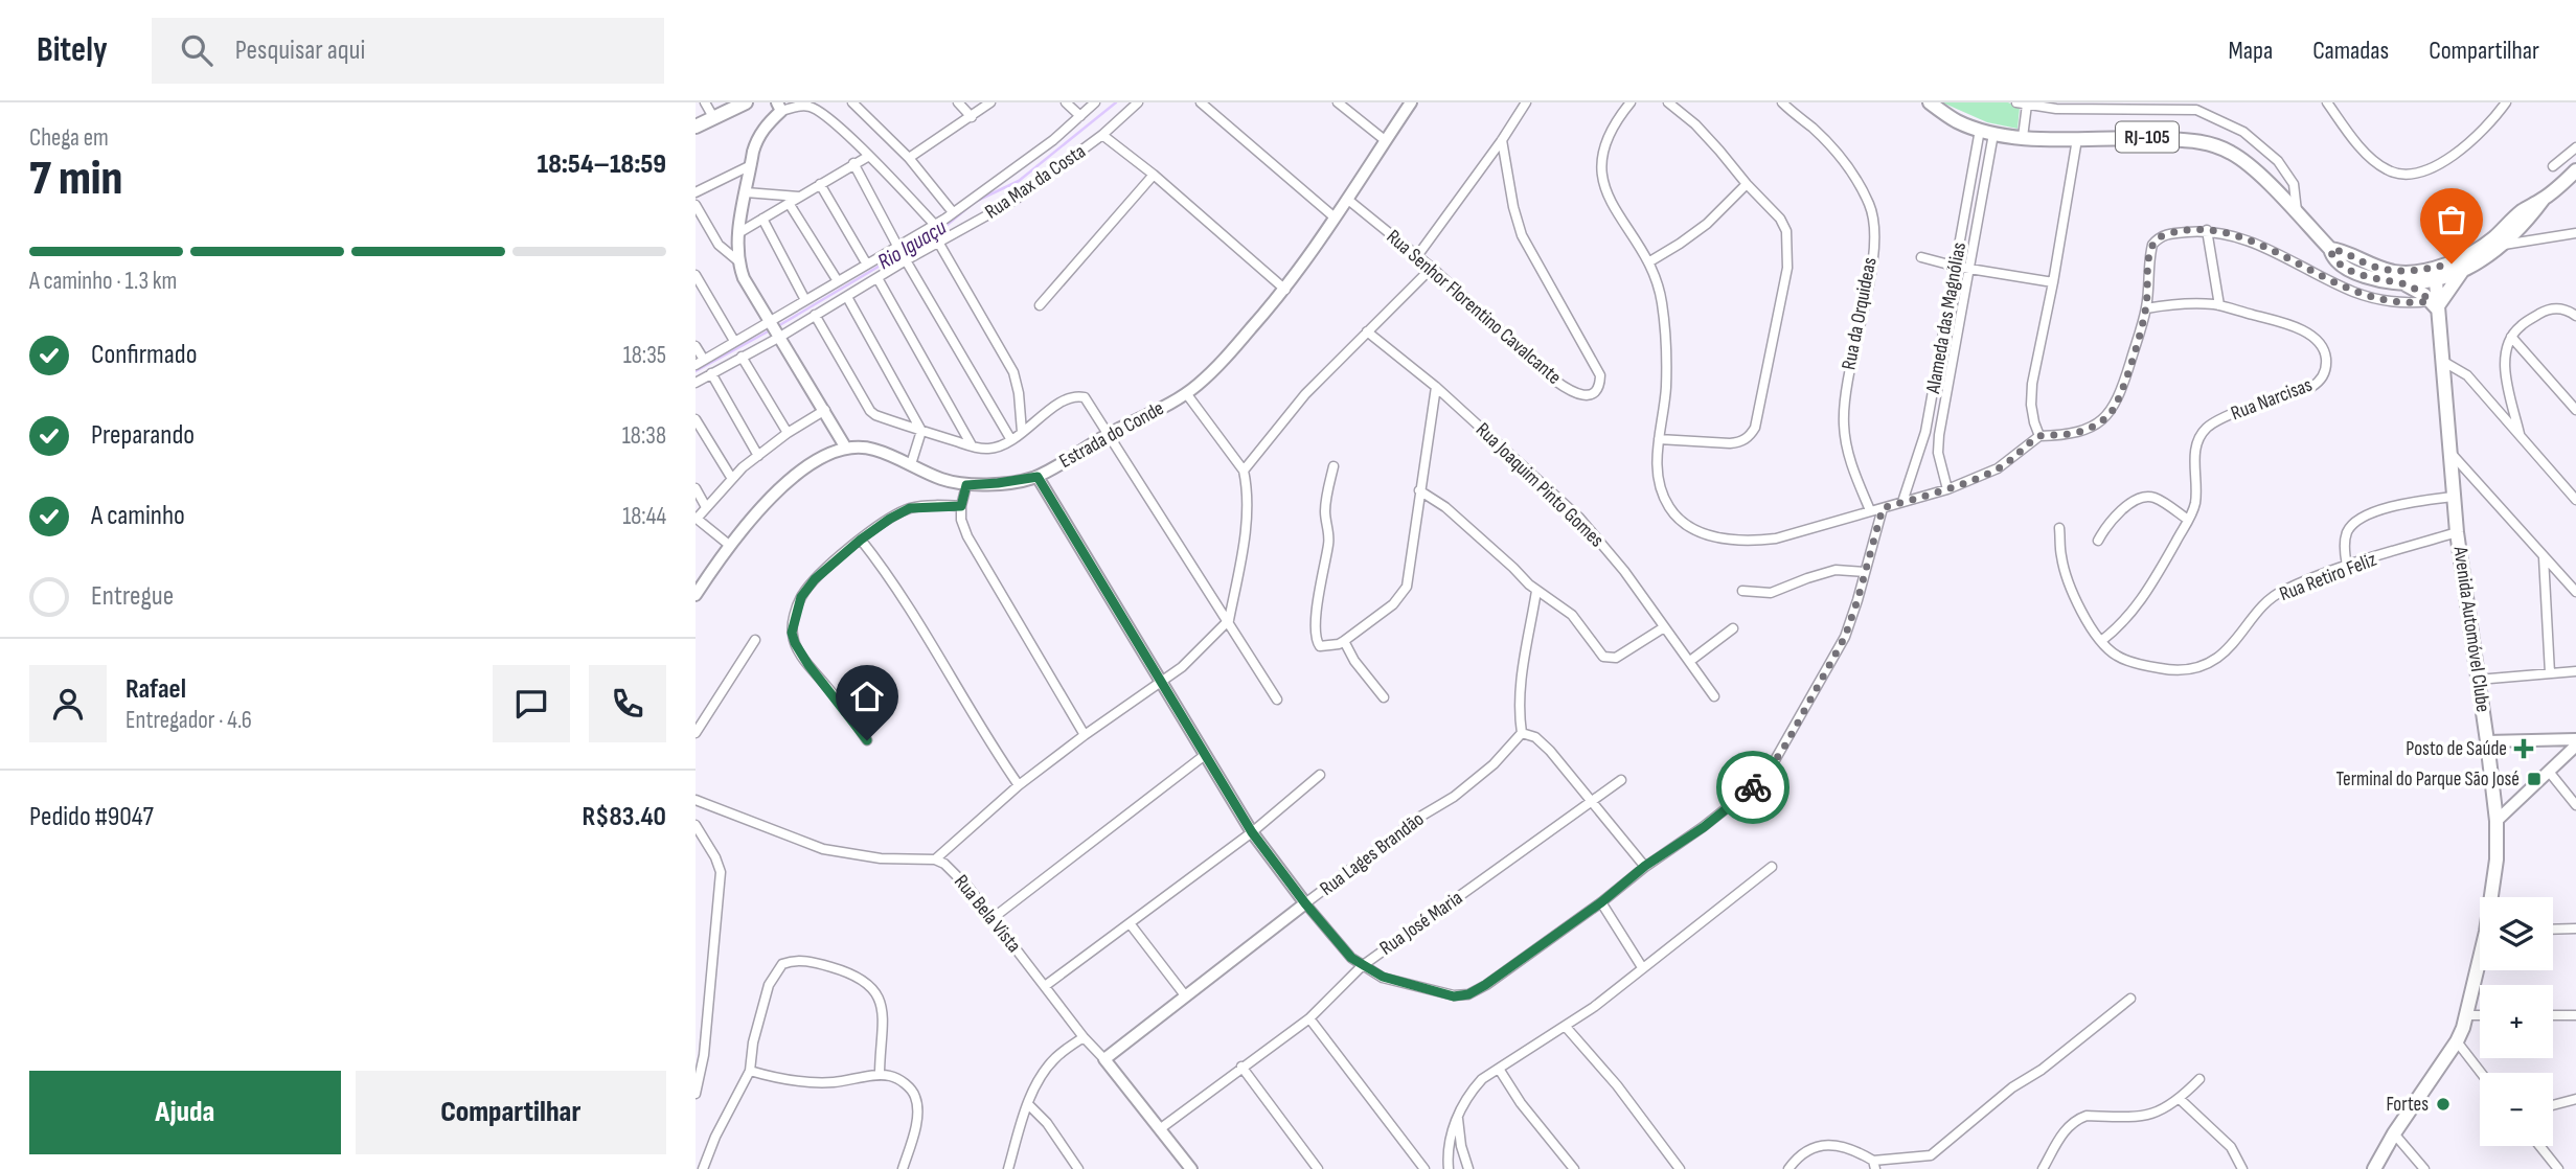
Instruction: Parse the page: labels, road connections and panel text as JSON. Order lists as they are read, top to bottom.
{
  "streets": {
    "main road": ["RJ-105", "Avenida Automóvel Clube"],
    "street": [
      "Rua Max da Costa",
      "Rua Senhor Florentino Cavalcante",
      "Rua da Orquideas",
      "Alameda das Magnólias",
      "Rua Narcisas",
      "Estrada do Conde",
      "Rua Joaquim Pinto Gomes",
      "Rua Retiro Feliz",
      "Rua Lages Brandão",
      "Rua Bela Vista",
      "Rua José Maria"
    ]
  },
  "crossings": [
    ["RJ-105", "Alameda das Magnólias"],
    ["RJ-105", "Avenida Automóvel Clube"],
    ["Rua Senhor Florentino Cavalcante", "Estrada do Conde"],
    ["Rua Narcisas", "Rua Retiro Feliz"],
    ["Rua Retiro Feliz", "Avenida Automóvel Clube"],
    ["Rua Lages Brandão", "Rua Bela Vista"],
    ["Rua Bela Vista", "Rua José Maria"]
  ],
  "water": ["Rio Iguaçu"],
  "places": {
    "health": ["Posto de Saúde"],
    "transit": ["Terminal do Parque São José"],
    "other": ["Fortes"]
  },
  "page": {
    "header": "Bitely",
    "search": "Pesquisar aqui",
    "nav": ["Mapa", "Camadas", "Compartilhar"],
    "heading": ["7 min", "Chega em", "18:54–18:59"],
    "panel": [
      "Rafael",
      "Entregador · 4.6",
      "Pedido #9047",
      "R$83.40"
    ],
    "bar": "A caminho · 1.3 km",
    "list": [
      ["Confirmado", "18:35"],
      ["Preparando", "18:38"],
      ["A caminho", "18:44"],
      "Entregue"
    ],
    "map_buttons": ["+", "−"],
    "buttons": ["Ajuda", "Compartilhar"]
  }
}
